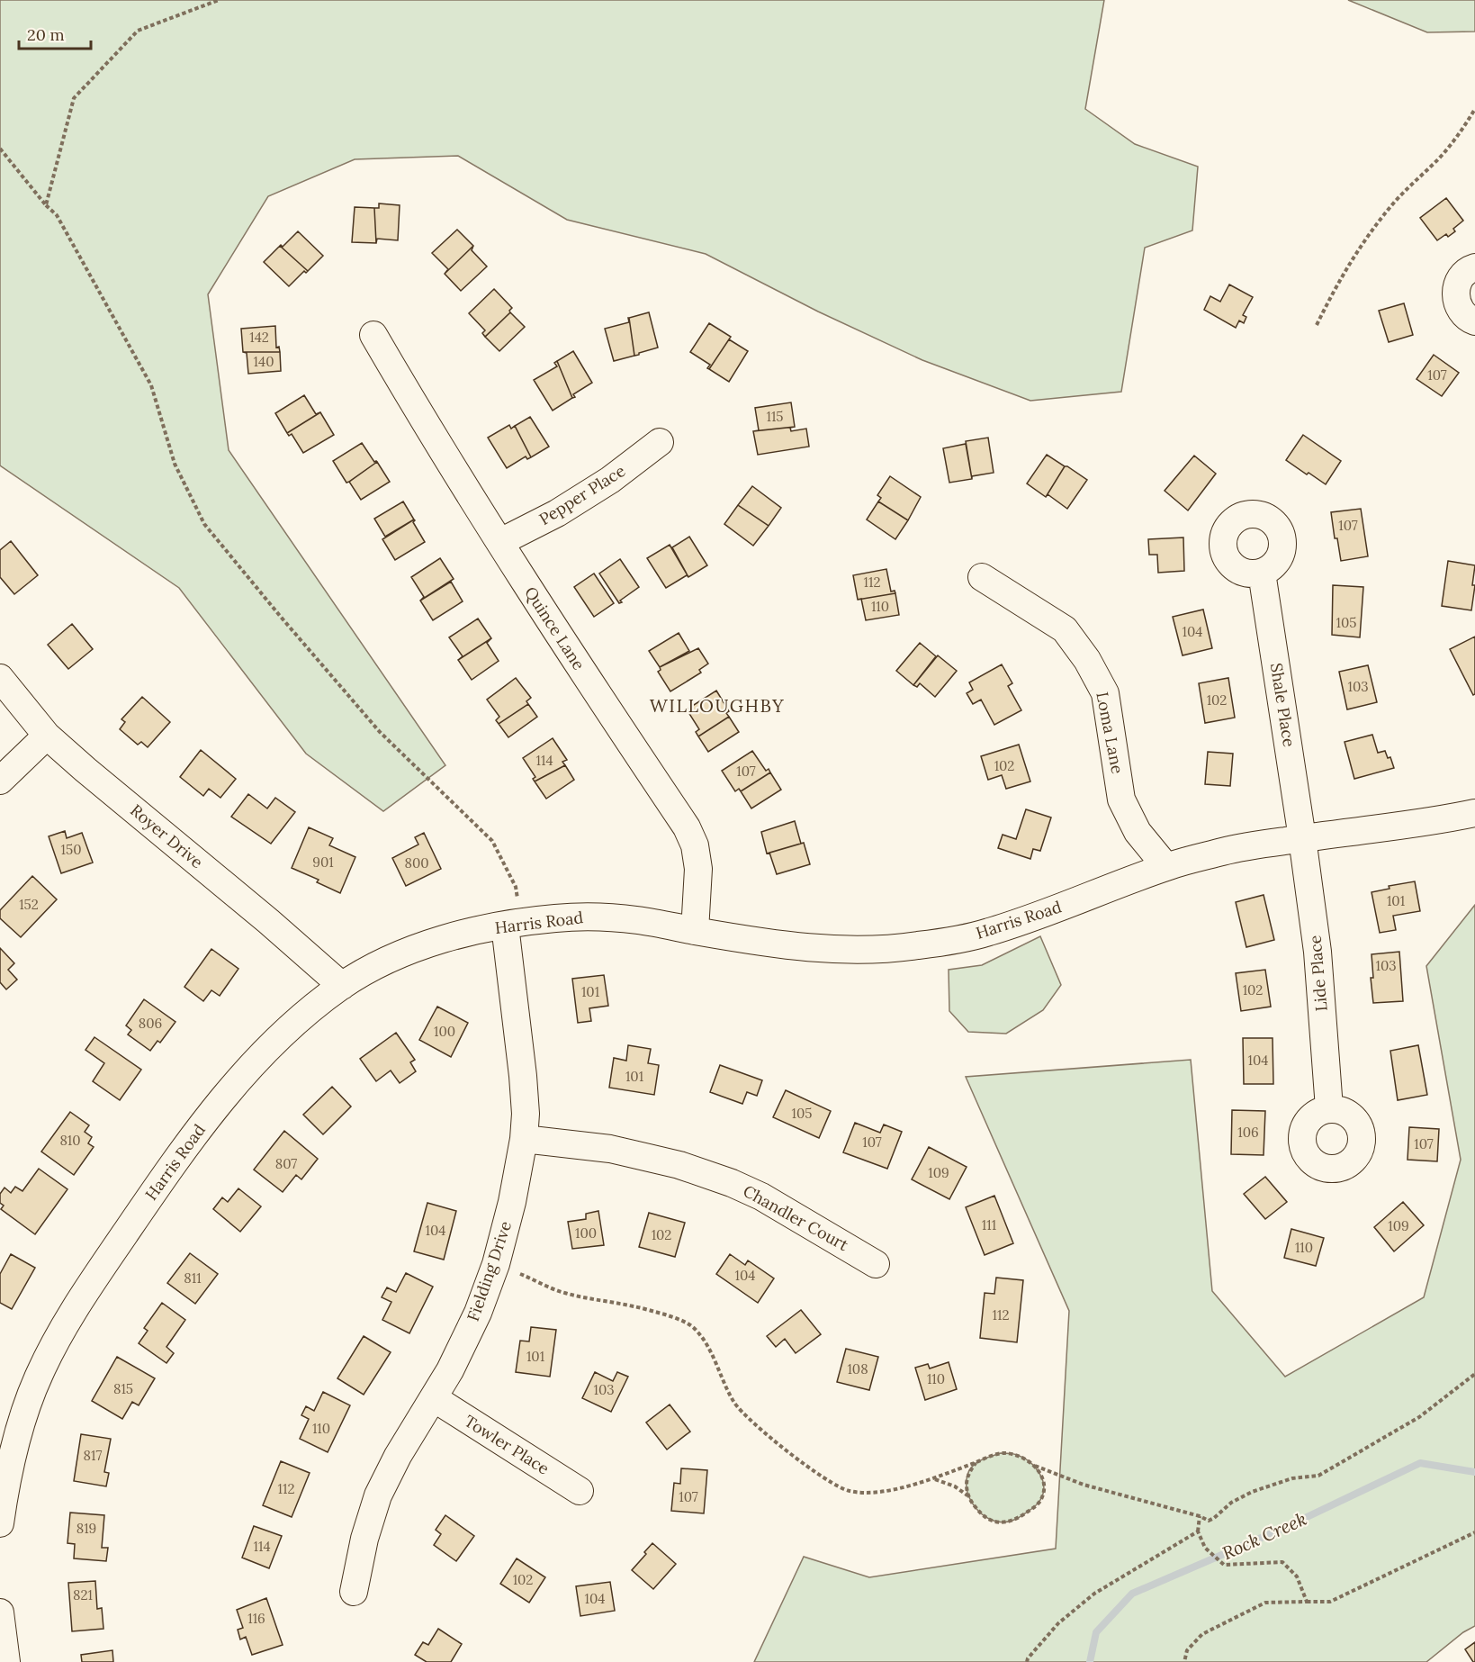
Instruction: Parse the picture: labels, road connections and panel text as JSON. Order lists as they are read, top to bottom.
{
  "streets": {
    "street": [
      "Pepper Place",
      "Quince Lane",
      "Shale Place",
      "Loma Lane",
      "Royer Drive",
      "Harris Road",
      "Lide Place",
      "Chandler Court",
      "Fielding Drive",
      "Towler Place"
    ]
  },
  "crossings": [
    ["Pepper Place", "Quince Lane"],
    ["Quince Lane", "Harris Road"],
    ["Shale Place", "Harris Road"],
    ["Shale Place", "Lide Place"],
    ["Loma Lane", "Harris Road"],
    ["Royer Drive", "Harris Road"],
    ["Harris Road", "Lide Place"],
    ["Harris Road", "Fielding Drive"],
    ["Chandler Court", "Fielding Drive"],
    ["Fielding Drive", "Towler Place"]
  ],
  "districts": ["WILLOUGHBY"],
  "water": ["Rock Creek"],
  "house_numbers": [
    "142",
    "140",
    "107",
    "115",
    "107",
    "112",
    "110",
    "105",
    "104",
    "103",
    "102",
    "114",
    "102",
    "107",
    "150",
    "901",
    "800",
    "101",
    "152",
    "103",
    "102",
    "101",
    "806",
    "100",
    "104",
    "101",
    "105",
    "106",
    "810",
    "107",
    "107",
    "807",
    "109",
    "111",
    "109",
    "104",
    "100",
    "102",
    "110",
    "104",
    "811",
    "112",
    "101",
    "108",
    "110",
    "815",
    "103",
    "110",
    "817",
    "112",
    "107",
    "819",
    "114",
    "102",
    "821",
    "104",
    "116"
  ],
  "scale_bar": "20 m"
}
